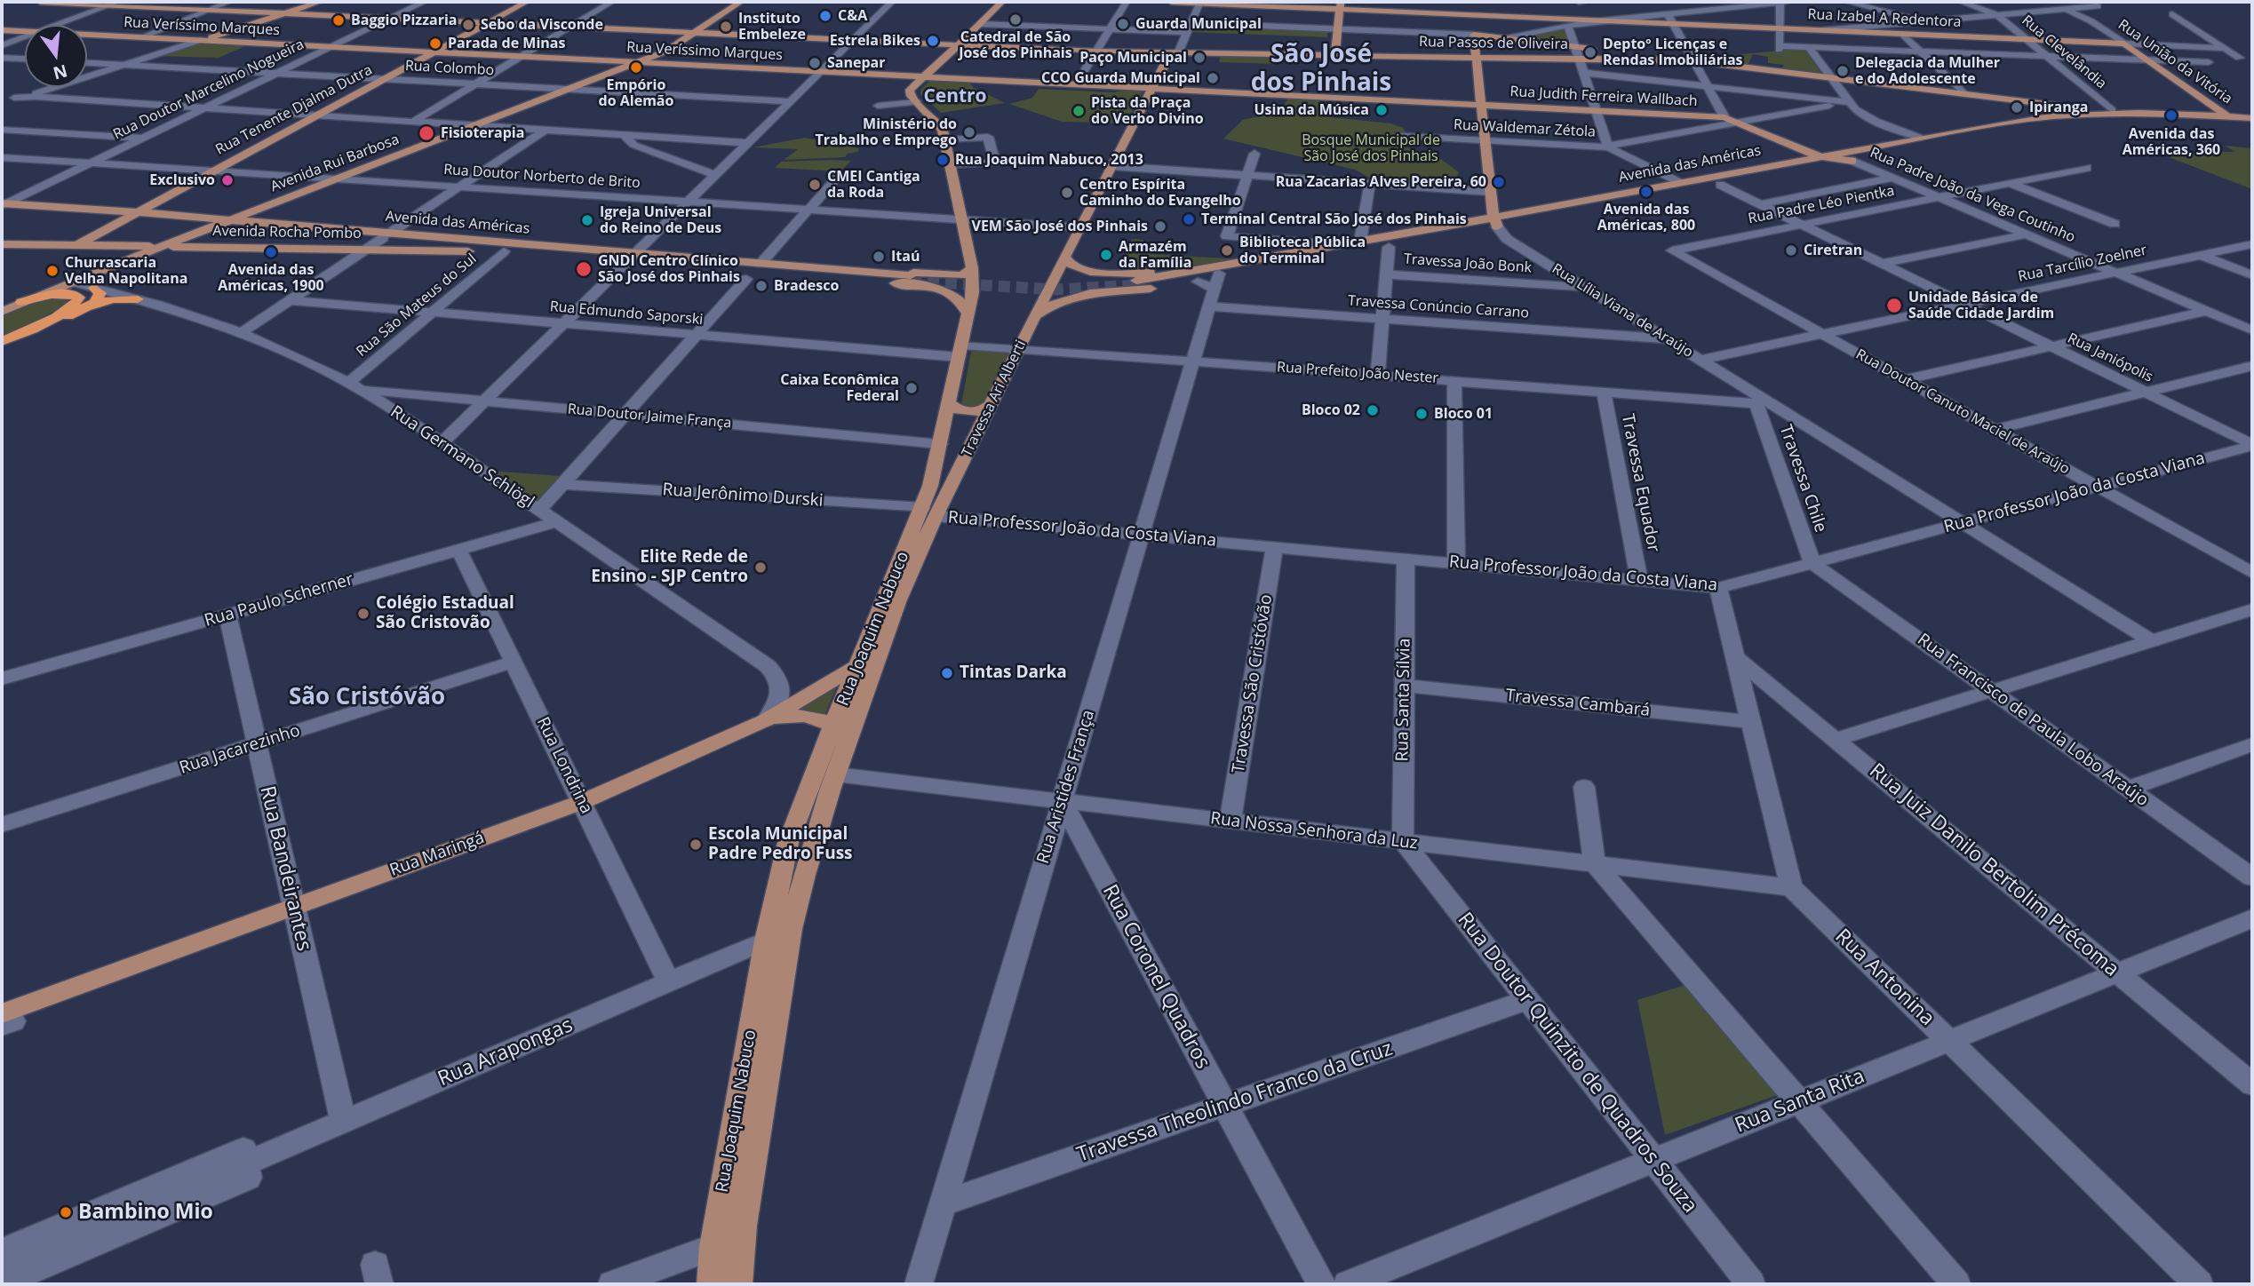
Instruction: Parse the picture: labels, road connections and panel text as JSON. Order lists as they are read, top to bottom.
{
  "streets": {
    "main road": [
      "Rua Izabel A Redentora",
      "Rua Veríssimo Marques",
      "Rua Passos de Oliveira",
      "Rua União da Vitória",
      "Rua Judith Ferreira Wallbach",
      "Rua Tenente Djalma Dutra",
      "Avenida Rui Barbosa",
      "Avenida das Américas",
      "Avenida Rocha Pombo",
      "Travessa Ari Alberti",
      "Rua Joaquim Nabuco",
      "Rua Maringá"
    ],
    "street": [
      "Rua Clevelândia",
      "Rua Colombo",
      "Rua Doutor Marcelino Nogueira",
      "Rua Waldemar Zétola",
      "Rua Doutor Norberto de Brito",
      "Rua Padre João da Vega Coutinho",
      "Rua Padre Léo Pientka",
      "Travessa João Bonk",
      "Rua Tarcílio Zoelner",
      "Rua São Mateus do Sul",
      "Travessa Conúncio Carrano",
      "Rua Lília Viana de Araújo",
      "Rua Edmundo Saporski",
      "Rua Janiópolis",
      "Rua Prefeito João Nester",
      "Rua Doutor Canuto Maciel de Araújo",
      "Rua Doutor Jaime França",
      "Rua Germano Schlögl",
      "Travessa Chile",
      "Travessa Equador",
      "Rua Professor João da Costa Viana",
      "Rua Jerônimo Durski",
      "Rua Paulo Scherner",
      "Travessa São Cristóvão",
      "Rua Santa Sílvia",
      "Travessa Cambará",
      "Rua Francisco de Paula Lobo Araújo",
      "Rua Jacarezinho",
      "Rua Londrina",
      "Rua Aristides França",
      "Rua Nossa Senhora da Luz",
      "Rua Bandeirantes",
      "Rua Juiz Danilo Bertolim Précoma",
      "Rua Coronel Quadros",
      "Rua Antonina",
      "Rua Arapongas",
      "Rua Doutor Quinzito de Quadros Souza",
      "Rua Santa Rita",
      "Travessa Theolindo Franco da Cruz"
    ]
  },
  "crossings": [
    ["Rua Izabel A Redentora", "Rua Clevelândia"],
    ["Rua Izabel A Redentora", "Rua União da Vitória"],
    ["Rua Veríssimo Marques", "Rua Doutor Marcelino Nogueira"],
    ["Rua Veríssimo Marques", "Rua Judith Ferreira Wallbach"],
    ["Rua Veríssimo Marques", "Rua Tenente Djalma Dutra"],
    ["Rua Veríssimo Marques", "Avenida Rui Barbosa"],
    ["Rua Veríssimo Marques", "Travessa Ari Alberti"],
    ["Rua Passos de Oliveira", "Rua Doutor Marcelino Nogueira"],
    ["Rua Passos de Oliveira", "Rua Tenente Djalma Dutra"],
    ["Rua Passos de Oliveira", "Avenida Rui Barbosa"],
    ["Rua Passos de Oliveira", "Travessa Ari Alberti"],
    ["Rua União da Vitória", "Avenida das Américas"],
    ["Rua Colombo", "Rua Doutor Marcelino Nogueira"],
    ["Rua Colombo", "Rua Tenente Djalma Dutra"],
    ["Rua Colombo", "Avenida Rui Barbosa"],
    ["Rua Doutor Marcelino Nogueira", "Avenida das Américas"],
    ["Rua Doutor Marcelino Nogueira", "Rua Doutor Norberto de Brito"],
    ["Rua Judith Ferreira Wallbach", "Avenida das Américas"],
    ["Rua Tenente Djalma Dutra", "Avenida das Américas"],
    ["Rua Tenente Djalma Dutra", "Rua Doutor Norberto de Brito"],
    ["Rua Tenente Djalma Dutra", "Avenida Rocha Pombo"],
    ["Avenida Rui Barbosa", "Avenida das Américas"],
    ["Avenida Rui Barbosa", "Rua Doutor Norberto de Brito"],
    ["Avenida Rui Barbosa", "Avenida Rocha Pombo"],
    ["Avenida Rui Barbosa", "Rua Germano Schlögl"],
    ["Avenida das Américas", "Rua Padre João da Vega Coutinho"],
    ["Avenida das Américas", "Avenida Rocha Pombo"],
    ["Avenida das Américas", "Travessa Conúncio Carrano"],
    ["Avenida das Américas", "Rua Lília Viana de Araújo"],
    ["Avenida das Américas", "Rua Janiópolis"],
    ["Avenida das Américas", "Rua Aristides França"],
    ["Rua Doutor Norberto de Brito", "Travessa Ari Alberti"],
    ["Rua Doutor Norberto de Brito", "Rua Joaquim Nabuco"],
    ["Rua Padre João da Vega Coutinho", "Rua Padre Léo Pientka"],
    ["Rua Padre João da Vega Coutinho", "Rua Tarcílio Zoelner"],
    ["Rua Padre Léo Pientka", "Rua Janiópolis"],
    ["Rua Padre Léo Pientka", "Rua Doutor Canuto Maciel de Araújo"],
    ["Avenida Rocha Pombo", "Rua São Mateus do Sul"],
    ["Travessa João Bonk", "Rua Lília Viana de Araújo"],
    ["Rua Tarcílio Zoelner", "Rua Lília Viana de Araújo"],
    ["Rua Tarcílio Zoelner", "Rua Janiópolis"],
    ["Rua Tarcílio Zoelner", "Rua Doutor Canuto Maciel de Araújo"],
    ["Rua São Mateus do Sul", "Rua Edmundo Saporski"],
    ["Rua São Mateus do Sul", "Rua Doutor Jaime França"],
    ["Rua São Mateus do Sul", "Rua Germano Schlögl"],
    ["Travessa Conúncio Carrano", "Rua Lília Viana de Araújo"],
    ["Travessa Conúncio Carrano", "Rua Aristides França"],
    ["Rua Lília Viana de Araújo", "Rua Prefeito João Nester"],
    ["Rua Lília Viana de Araújo", "Travessa Chile"],
    ["Rua Lília Viana de Araújo", "Rua Professor João da Costa Viana"],
    ["Rua Edmundo Saporski", "Rua Prefeito João Nester"],
    ["Rua Edmundo Saporski", "Rua Joaquim Nabuco"],
    ["Rua Janiópolis", "Rua Professor João da Costa Viana"],
    ["Rua Prefeito João Nester", "Travessa Ari Alberti"],
    ["Rua Prefeito João Nester", "Travessa Chile"],
    ["Rua Prefeito João Nester", "Travessa Equador"],
    ["Rua Prefeito João Nester", "Rua Joaquim Nabuco"],
    ["Rua Prefeito João Nester", "Rua Aristides França"],
    ["Travessa Ari Alberti", "Rua Professor João da Costa Viana"],
    ["Travessa Ari Alberti", "Rua Jerônimo Durski"],
    ["Travessa Ari Alberti", "Rua Joaquim Nabuco"],
    ["Rua Doutor Canuto Maciel de Araújo", "Rua Professor João da Costa Viana"],
    ["Rua Doutor Jaime França", "Rua Germano Schlögl"],
    ["Rua Doutor Jaime França", "Rua Joaquim Nabuco"],
    ["Rua Germano Schlögl", "Rua Paulo Scherner"],
    ["Rua Germano Schlögl", "Rua Maringá"],
    ["Travessa Chile", "Rua Professor João da Costa Viana"],
    ["Travessa Chile", "Rua Francisco de Paula Lobo Araújo"],
    ["Travessa Equador", "Rua Professor João da Costa Viana"],
    ["Rua Professor João da Costa Viana", "Rua Jerônimo Durski"],
    ["Rua Professor João da Costa Viana", "Rua Joaquim Nabuco"],
    ["Rua Professor João da Costa Viana", "Travessa São Cristóvão"],
    ["Rua Professor João da Costa Viana", "Rua Santa Sílvia"],
    ["Rua Professor João da Costa Viana", "Rua Francisco de Paula Lobo Araújo"],
    ["Rua Professor João da Costa Viana", "Rua Aristides França"],
    ["Rua Jerônimo Durski", "Rua Joaquim Nabuco"],
    ["Rua Paulo Scherner", "Rua Londrina"],
    ["Rua Paulo Scherner", "Rua Bandeirantes"],
    ["Rua Joaquim Nabuco", "Rua Nossa Senhora da Luz"],
    ["Rua Joaquim Nabuco", "Rua Maringá"],
    ["Rua Joaquim Nabuco", "Rua Arapongas"],
    ["Travessa São Cristóvão", "Rua Nossa Senhora da Luz"],
    ["Rua Santa Sílvia", "Travessa Cambará"],
    ["Rua Santa Sílvia", "Rua Nossa Senhora da Luz"],
    ["Rua Santa Sílvia", "Rua Doutor Quinzito de Quadros Souza"],
    ["Rua Jacarezinho", "Rua Londrina"],
    ["Rua Jacarezinho", "Rua Bandeirantes"],
    ["Rua Londrina", "Rua Maringá"],
    ["Rua Londrina", "Rua Arapongas"],
    ["Rua Aristides França", "Rua Nossa Senhora da Luz"],
    ["Rua Aristides França", "Rua Coronel Quadros"],
    ["Rua Aristides França", "Travessa Theolindo Franco da Cruz"],
    ["Rua Nossa Senhora da Luz", "Rua Coronel Quadros"],
    ["Rua Nossa Senhora da Luz", "Rua Antonina"],
    ["Rua Nossa Senhora da Luz", "Rua Doutor Quinzito de Quadros Souza"],
    ["Rua Maringá", "Rua Bandeirantes"],
    ["Rua Bandeirantes", "Rua Arapongas"],
    ["Rua Juiz Danilo Bertolim Précoma", "Rua Santa Rita"],
    ["Rua Coronel Quadros", "Travessa Theolindo Franco da Cruz"],
    ["Rua Antonina", "Rua Santa Rita"],
    ["Rua Doutor Quinzito de Quadros Souza", "Rua Santa Rita"],
    ["Rua Doutor Quinzito de Quadros Souza", "Travessa Theolindo Franco da Cruz"]
  ],
  "districts": ["São José dos Pinhais", "Centro", "São Cristóvão"],
  "parks": ["Bosque Municipal de São José dos Pinhais"],
  "places": [
    "C&A",
    "Catedral de São José dos Pinhais",
    "Baggio Pizzaria",
    "Guarda Municipal",
    "Sebo da Visconde",
    "Instituto Embeleze",
    "Estrela Bikes",
    "Parada de Minas",
    "Deptoº Licenças e Rendas Imobiliárias",
    "Paço Municipal",
    "Sanepar",
    "Empório do Alemão",
    "Delegacia da Mulher e do Adolescente",
    "CCO Guarda Municipal",
    "Ipiranga",
    "Usina da Música",
    "Pista da Praça do Verbo Divino",
    "Avenida das Américas, 360",
    "Ministério do Trabalho e Emprego",
    "Fisioterapia",
    "Rua Joaquim Nabuco, 2013",
    "Exclusivo",
    "Rua Zacarias Alves Pereira, 60",
    "CMEI Cantiga da Roda",
    "Avenida das Américas, 800",
    "Centro Espírita Caminho do Evangelho",
    "Terminal Central São José dos Pinhais",
    "Igreja Universal do Reino de Deus",
    "VEM São José dos Pinhais",
    "Biblioteca Pública do Terminal",
    "Ciretran",
    "Avenida das Américas, 1900",
    "Armazém da Família",
    "Itaú",
    "GNDI Centro Clínico São José dos Pinhais",
    "Churrascaria Velha Napolitana",
    "Bradesco",
    "Unidade Básica de Saúde Cidade Jardim",
    "Caixa Econômica Federal",
    "Bloco 02",
    "Bloco 01",
    "Elite Rede de Ensino - SJP Centro",
    "Colégio Estadual São Cristovão",
    "Tintas Darka",
    "Escola Municipal Padre Pedro Fuss",
    "Bambino Mio"
  ],
  "north": "bottom"
}
